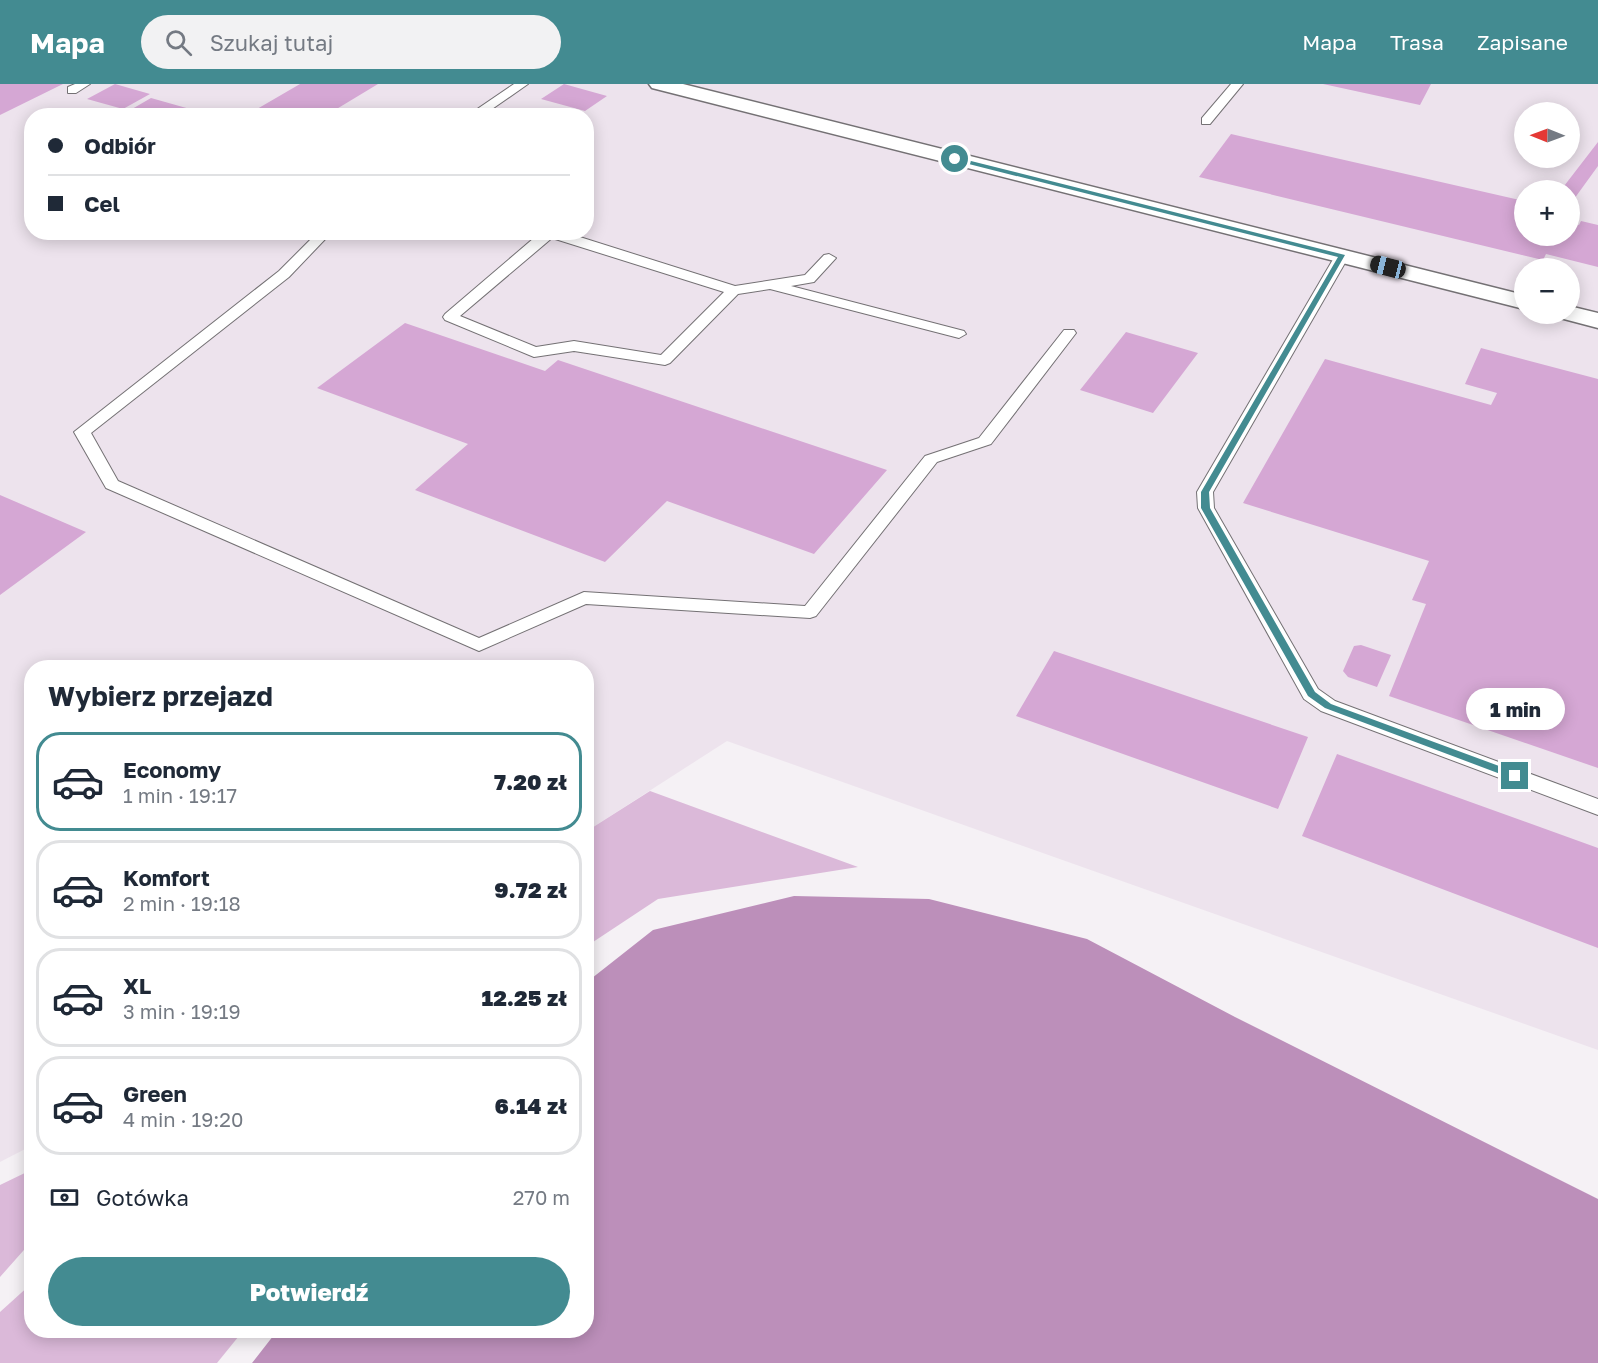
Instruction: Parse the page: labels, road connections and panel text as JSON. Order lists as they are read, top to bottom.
{
  "north": "left",
  "page": {
    "header": "Mapa",
    "search": "Szukaj tutaj",
    "nav": ["Mapa", "Trasa", "Zapisane"],
    "map_buttons": ["+", "−"],
    "banner": ["Odbiór", "Cel"],
    "heading": "Wybierz przejazd",
    "bubble": "1 min",
    "list": [
      {
        "name": "Economy",
        "note": "1 min · 19:17",
        "value": "7.20 zł"
      },
      {
        "name": "Komfort",
        "note": "2 min · 19:18",
        "value": "9.72 zł"
      },
      {
        "name": "XL",
        "note": "3 min · 19:19",
        "value": "12.25 zł"
      },
      {
        "name": "Green",
        "note": "4 min · 19:20",
        "value": "6.14 zł"
      }
    ],
    "pay": ["Gotówka", "270 m"],
    "buttons": "Potwierdź"
  }
}
